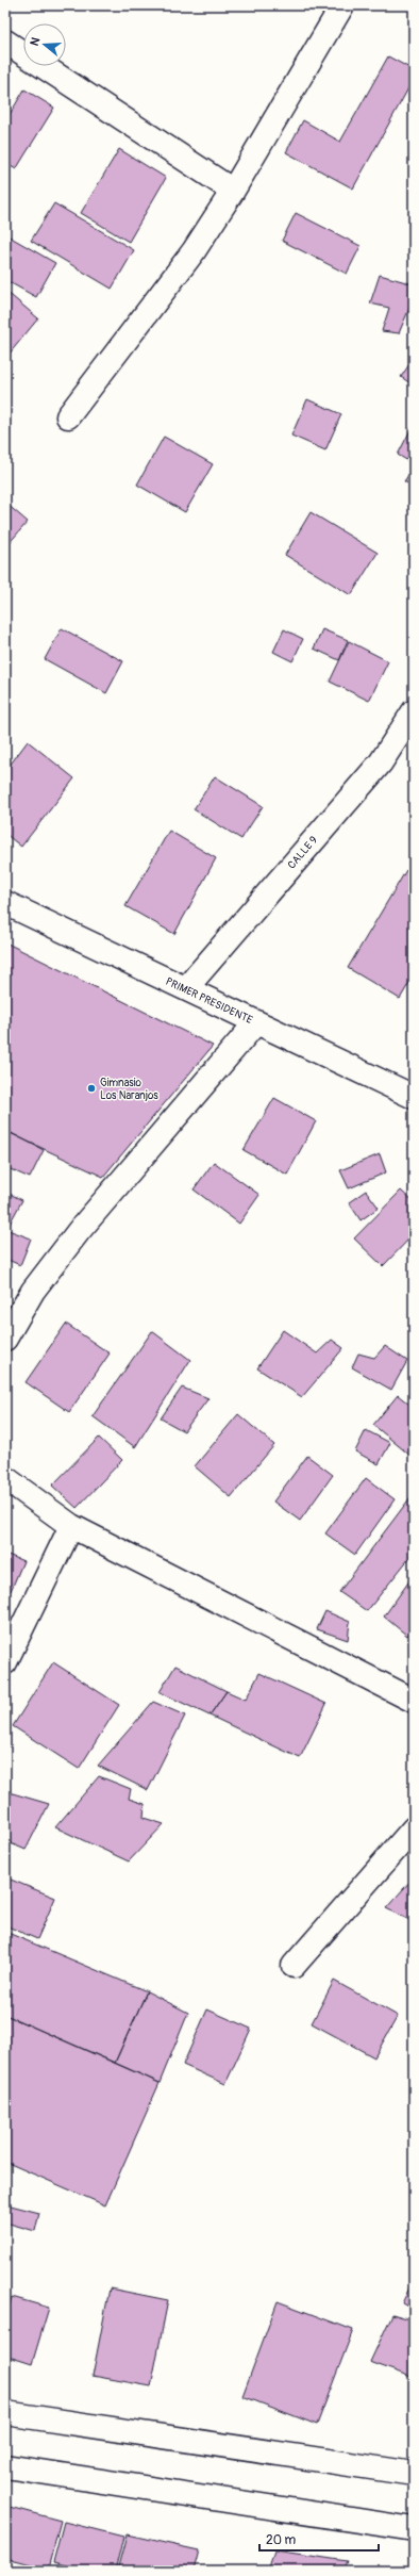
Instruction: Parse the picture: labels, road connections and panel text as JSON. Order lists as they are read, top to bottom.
{
  "streets": {
    "main road": ["CALLE 9", "PRIMER PRESIDENTE"]
  },
  "crossings": [
    ["CALLE 9", "PRIMER PRESIDENTE"]
  ],
  "places": ["Gimnasio Los Naranjos"],
  "scale_bar": "20 m",
  "north": "left"
}
